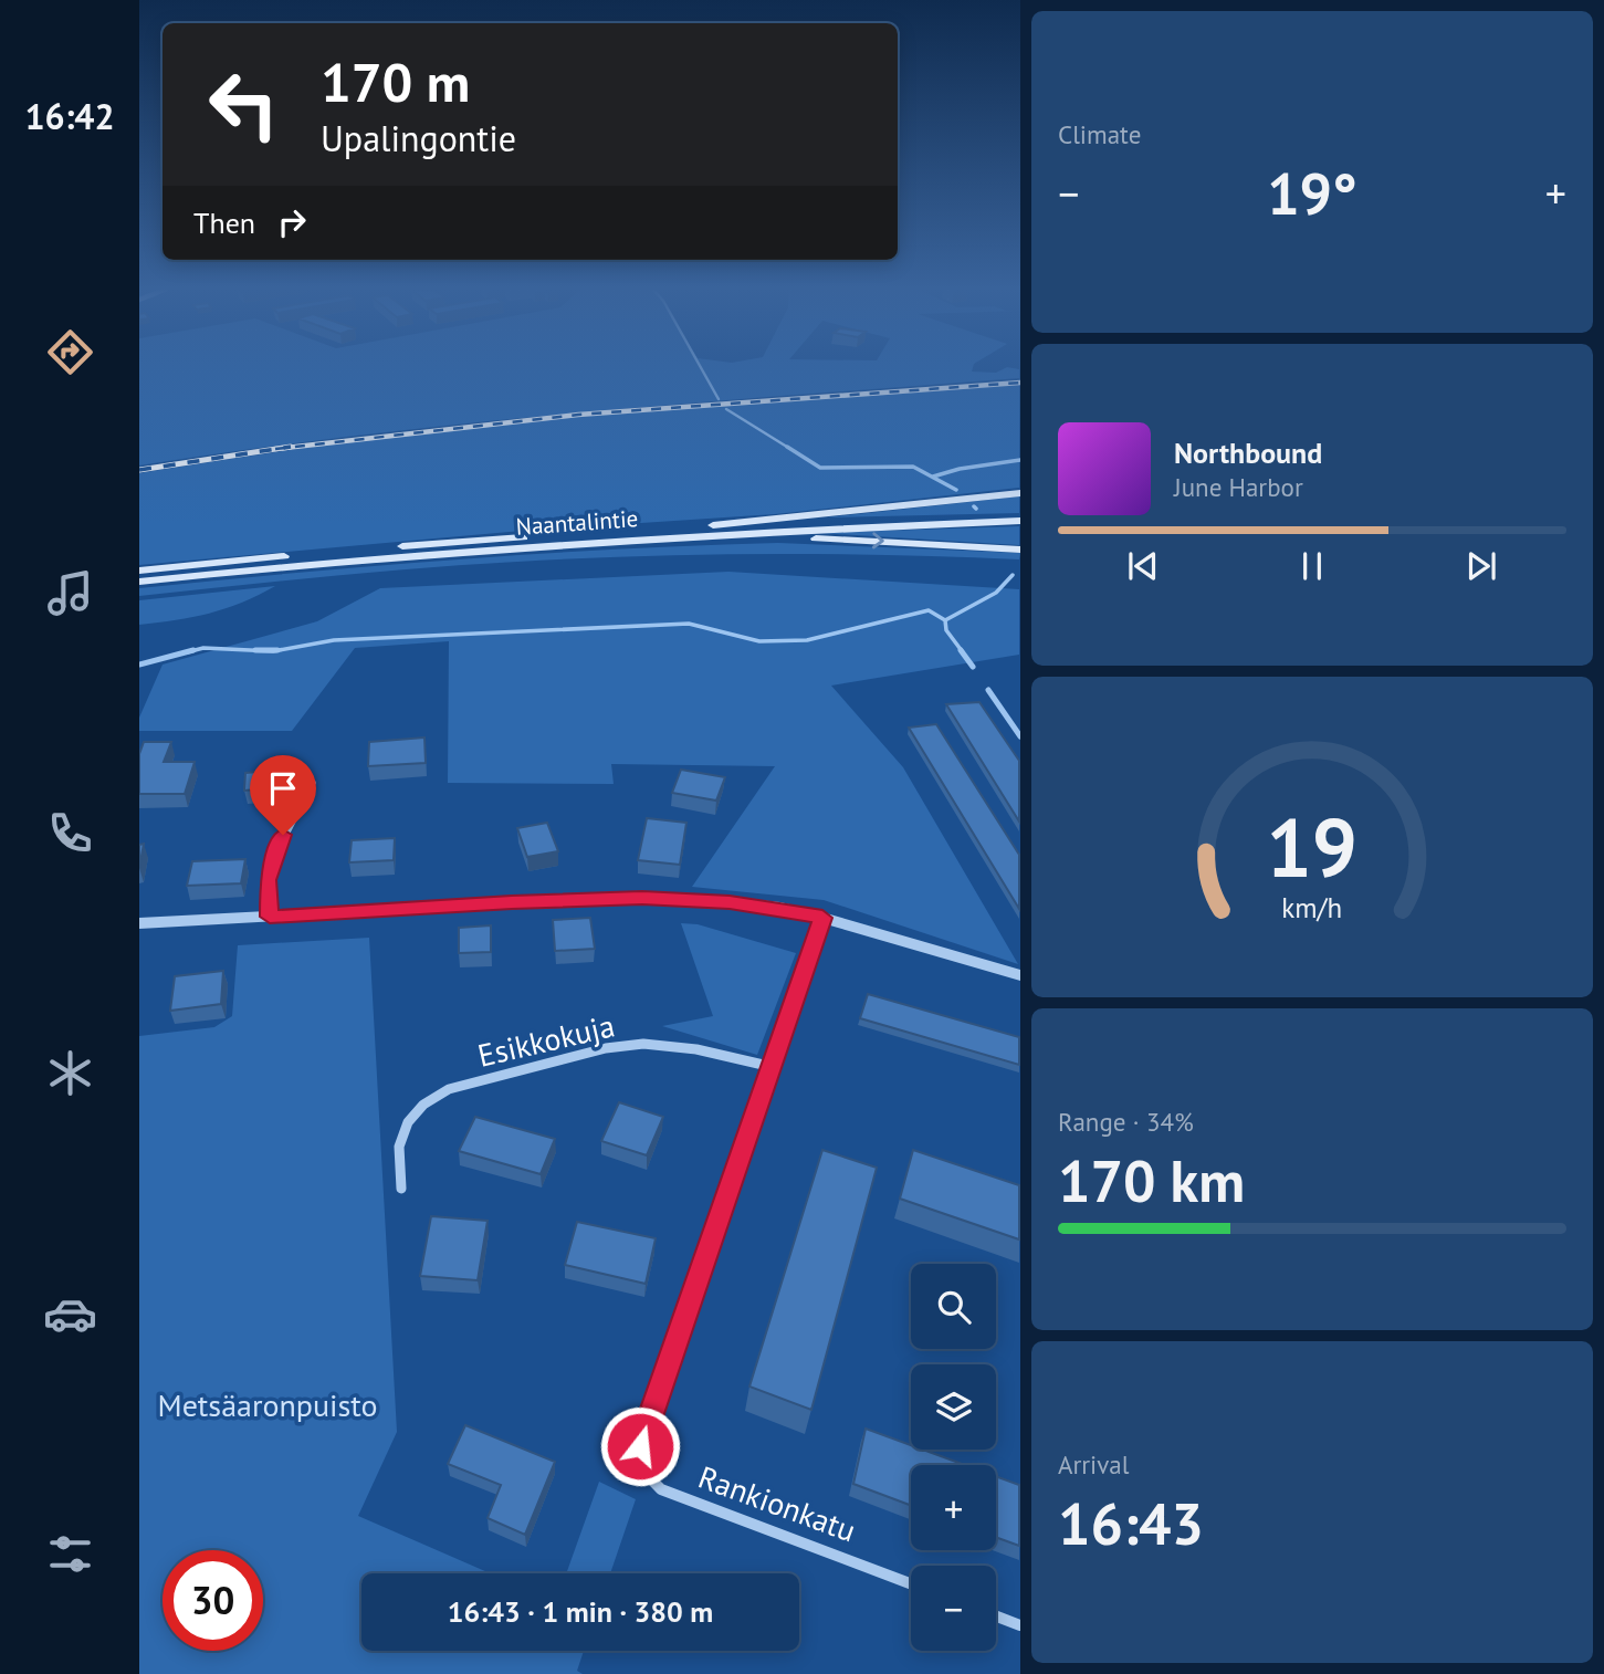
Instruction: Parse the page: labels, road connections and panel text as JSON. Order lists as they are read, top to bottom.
{
  "streets": {
    "main road": ["Naantalintie"],
    "street": ["Esikkokuja", "Rankionkatu"]
  },
  "crossings": [
    ["Esikkokuja", "Rankionkatu"]
  ],
  "parks": ["Metsäaronpuisto"],
  "page": {
    "tabs": "16:42",
    "tile": [
      "Climate",
      ["Range · 34%", "170 km"],
      ["Arrival", "16:43"]
    ],
    "turn": ["170 m", "Upalingontie"],
    "heat": ["−", "19°", "+"],
    "then": "Then",
    "song": ["Northbound", "June Harbor"],
    "map_buttons": ["+", "−"],
    "limit": "30",
    "trip": "16:43 · 1 min · 380 m",
    "gauge": ["19", "km/h"]
  }
}
